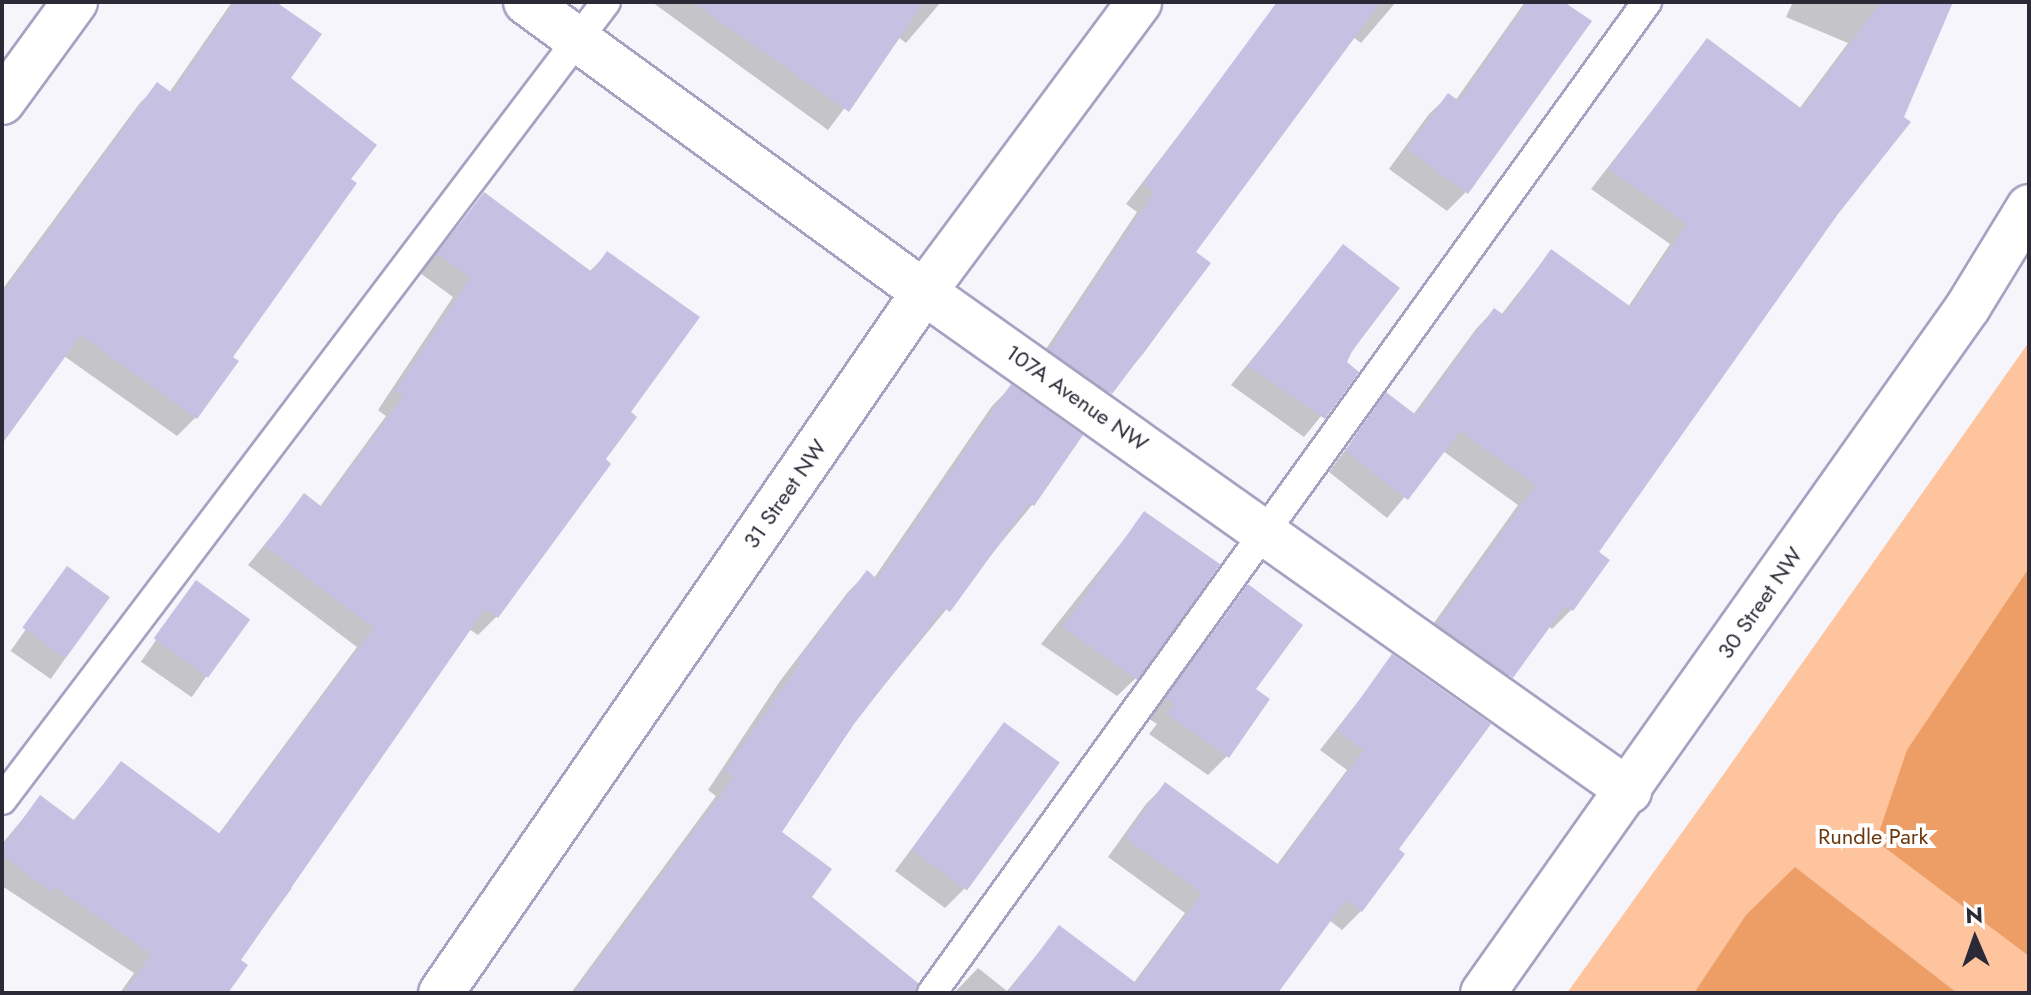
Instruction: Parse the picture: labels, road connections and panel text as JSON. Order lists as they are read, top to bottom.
{
  "streets": {
    "street": ["107A Avenue NW", "31 Street NW", "30 Street NW"]
  },
  "crossings": [
    ["107A Avenue NW", "31 Street NW"],
    ["107A Avenue NW", "30 Street NW"]
  ],
  "parks": ["Rundle Park"],
  "north": "top"
}
